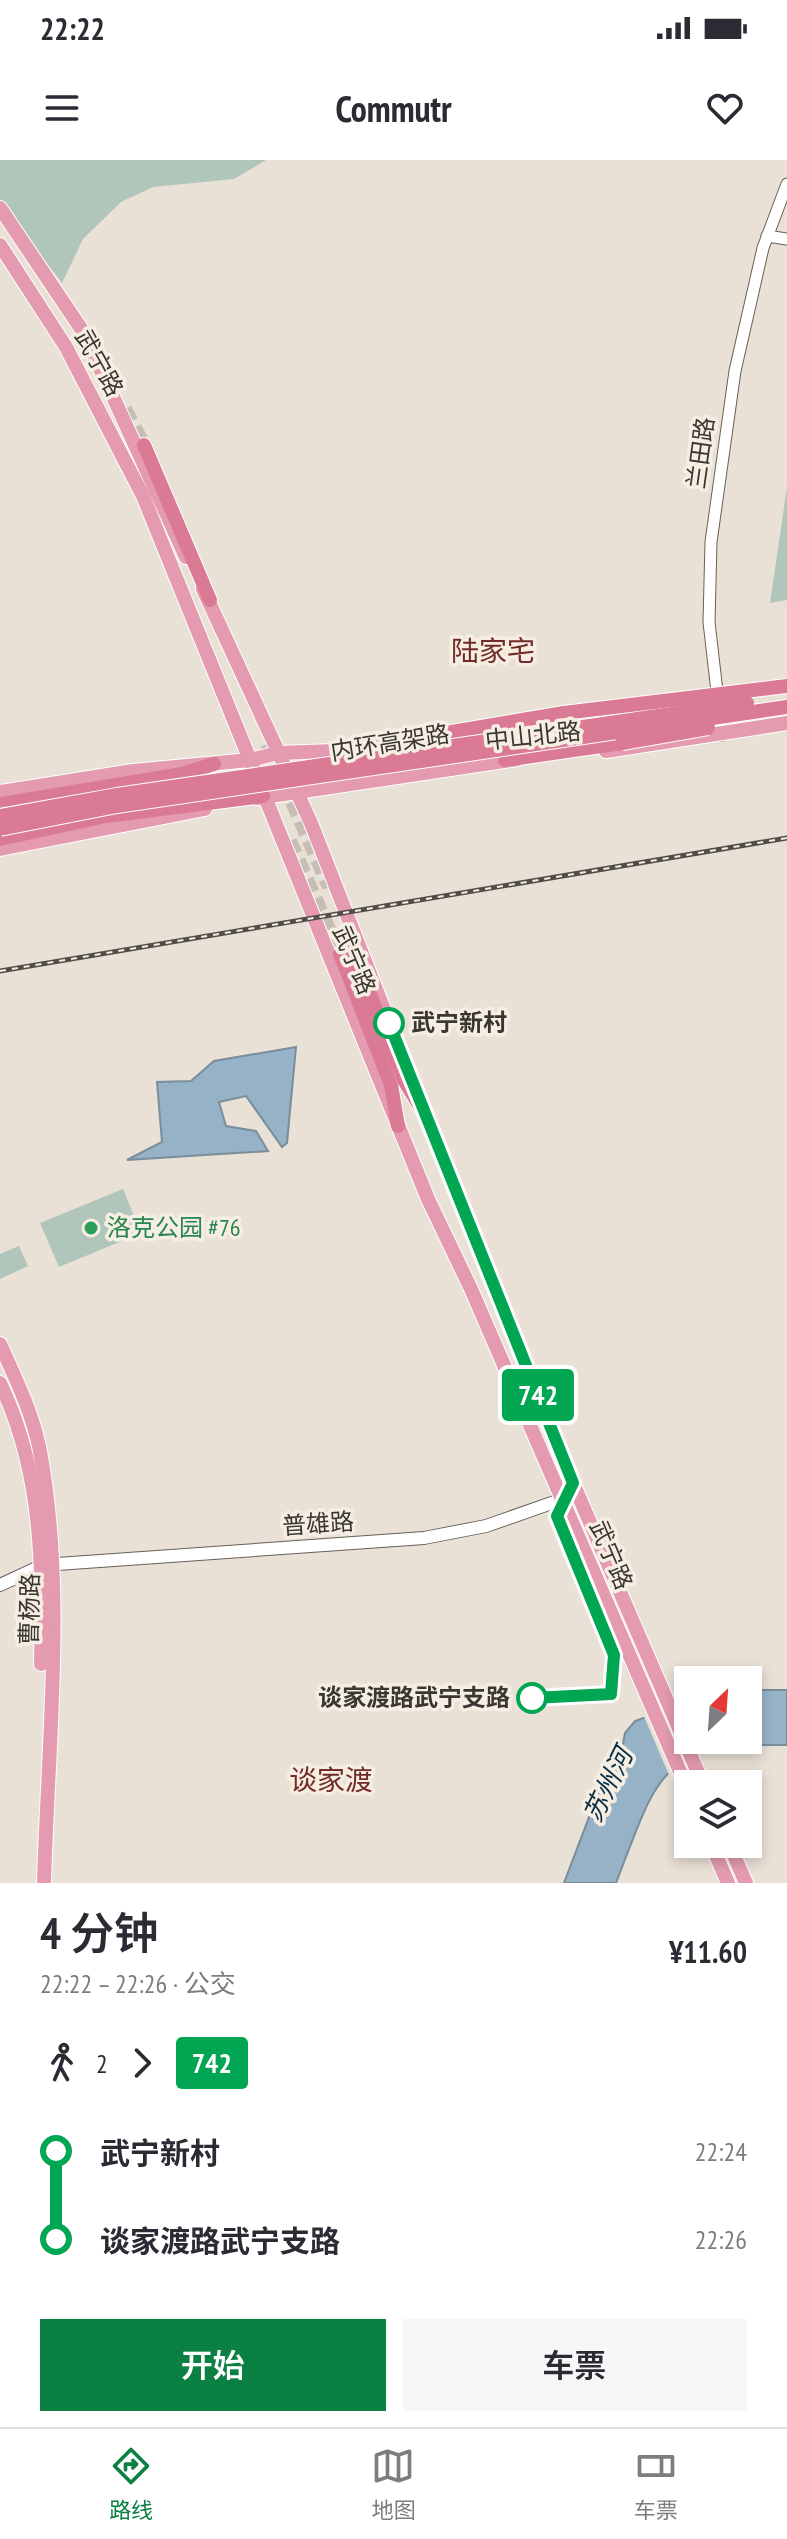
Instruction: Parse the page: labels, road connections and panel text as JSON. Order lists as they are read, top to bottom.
{
  "streets": {
    "highway": ["内环高架路"],
    "main road": [
      "武宁路",
      "中山北路",
      "普雄路",
      "曹杨路"
    ],
    "street": ["兰田路"]
  },
  "crossings": [
    ["武宁路", "中山北路"],
    ["武宁路", "普雄路"],
    ["兰田路", "中山北路"],
    ["普雄路", "曹杨路"]
  ],
  "districts": ["陆家宅", "谈家渡"],
  "water": ["苏州河"],
  "places": ["武宁新村", "洛克公园 #76", "谈家渡路武宁支路"],
  "lines": ["bus line 742"],
  "north": "top right",
  "page": {
    "status": "22:22",
    "header": "Commutr",
    "on_map": "742",
    "heading": ["4 分钟", "22:22 – 22:26 · 公交", "¥11.60"],
    "legs": ["2", "742"],
    "list": [
      {
        "name": "武宁新村",
        "value": "22:24"
      },
      {
        "name": "谈家渡路武宁支路",
        "value": "22:26"
      }
    ],
    "buttons": ["开始", "车票"],
    "tabs": ["路线", "地图", "车票"]
  }
}
